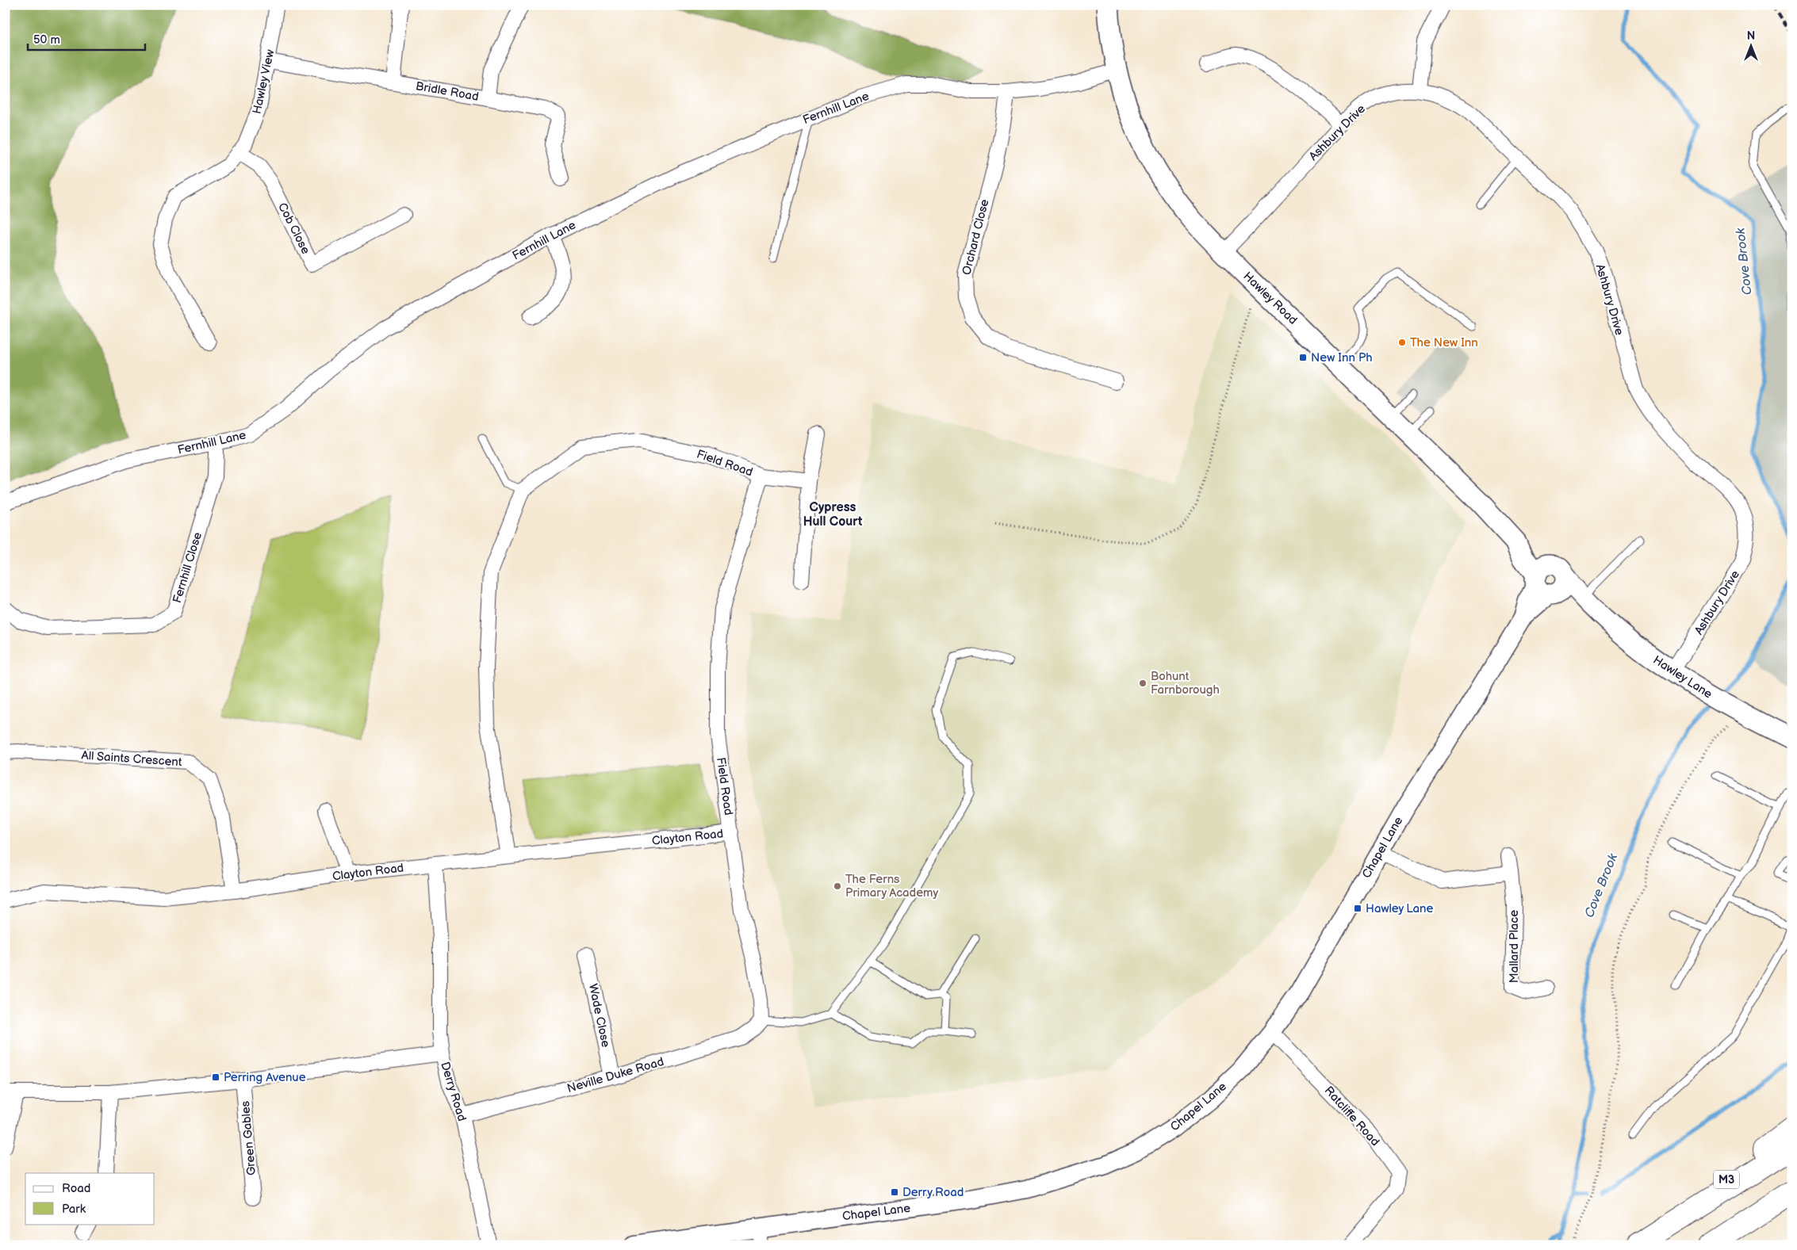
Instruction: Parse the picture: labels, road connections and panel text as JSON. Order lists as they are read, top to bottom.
{
  "streets": {
    "highway": ["M3"],
    "main road": ["Hawley Road", "Hawley Lane"],
    "street": [
      "Hawley View",
      "Bridle Road",
      "Fernhill Lane",
      "Ashbury Drive",
      "Cob Close",
      "Orchard Close",
      "Field Road",
      "Fernhill Close",
      "All Saints Crescent",
      "Clayton Road",
      "Chapel Lane",
      "Mallard Place",
      "Wade Close",
      "Neville Duke Road",
      "Derry Road",
      "Ratcliffe Road",
      "Green Gables"
    ]
  },
  "crossings": [
    ["Hawley View", "Bridle Road"],
    ["Hawley View", "Cob Close"],
    ["Fernhill Lane", "Orchard Close"],
    ["Fernhill Lane", "Hawley Road"],
    ["Fernhill Lane", "Fernhill Close"],
    ["Ashbury Drive", "Hawley Road"],
    ["Ashbury Drive", "Hawley Lane"],
    ["Hawley Road", "Hawley Lane"],
    ["Field Road", "Clayton Road"],
    ["Field Road", "Neville Duke Road"],
    ["Hawley Lane", "Chapel Lane"],
    ["All Saints Crescent", "Clayton Road"],
    ["Clayton Road", "Derry Road"],
    ["Chapel Lane", "Ratcliffe Road"],
    ["Wade Close", "Neville Duke Road"],
    ["Neville Duke Road", "Derry Road"]
  ],
  "districts": ["Cypress Hull Court"],
  "water": ["Cove Brook"],
  "places": {
    "other": ["The New Inn", "Bohunt Farnborough", "The Ferns Primary Academy"],
    "transit": [
      "New Inn Ph",
      "Hawley Lane",
      "Perring Avenue",
      "Derry Road"
    ]
  },
  "legend": ["Road", "Park"],
  "scale_bar": "50 m",
  "north": "top"
}
